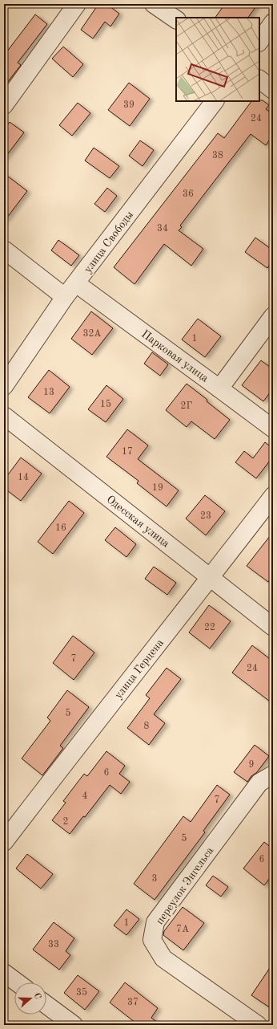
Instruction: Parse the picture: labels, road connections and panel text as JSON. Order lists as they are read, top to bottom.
{
  "streets": {
    "street": [
      "улица Свободы",
      "Парковая улица",
      "Одесская улица",
      "улица Герцена",
      "переулок Энгельса"
    ]
  },
  "crossings": [
    ["улица Свободы", "Парковая улица"],
    ["Одесская улица", "улица Герцена"]
  ],
  "house_numbers": [
    "39",
    "24",
    "38",
    "36",
    "34",
    "32А",
    "1",
    "13",
    "15",
    "2Г",
    "17",
    "14",
    "19",
    "23",
    "16",
    "22",
    "7",
    "24",
    "5",
    "8",
    "9",
    "6",
    "4",
    "7",
    "2",
    "5",
    "6",
    "3",
    "1",
    "7А",
    "33",
    "35",
    "37"
  ],
  "north": "right"
}
